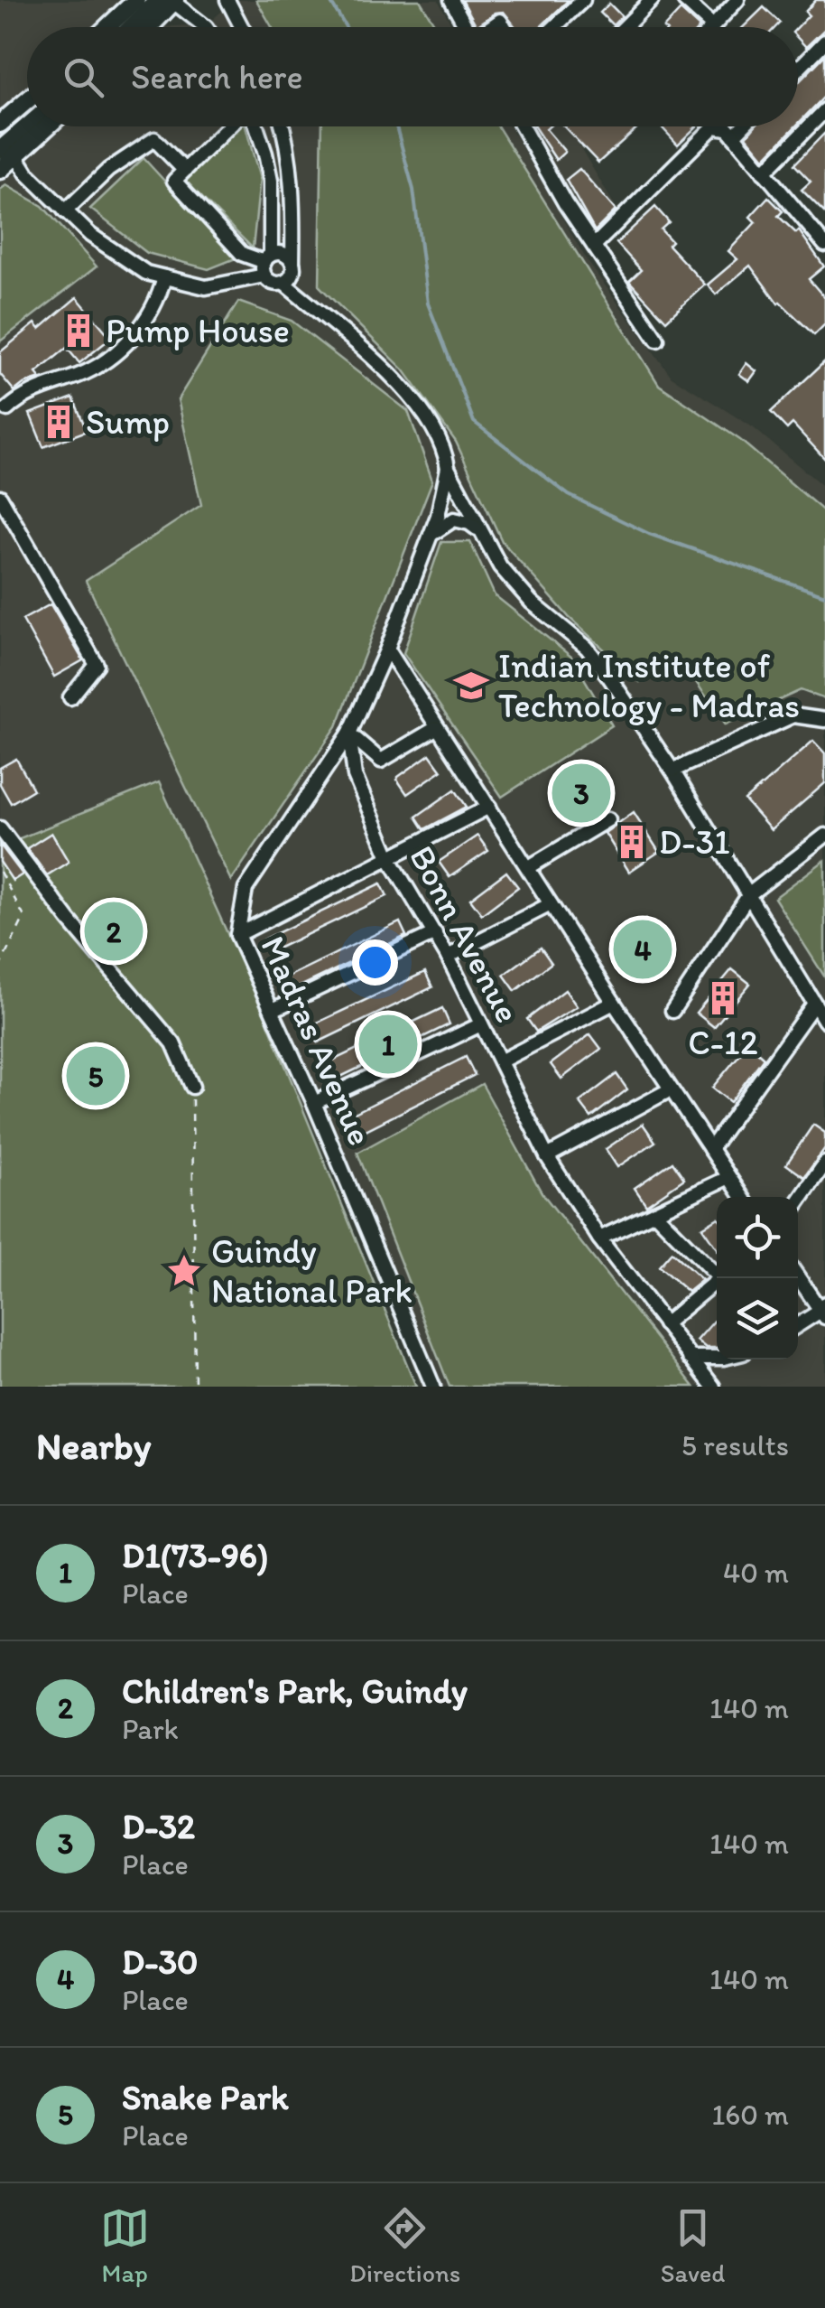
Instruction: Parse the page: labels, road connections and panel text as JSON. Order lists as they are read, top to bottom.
{
  "streets": {
    "street": ["Bonn Avenue", "Madras Avenue"]
  },
  "crossings": [
    ["Bonn Avenue", "Madras Avenue"]
  ],
  "places": {
    "building": [
      "Pump House",
      "Sump",
      "D-31",
      "C-12"
    ],
    "school or university": ["Indian Institute of Technology - Madras"],
    "place": ["Guindy National Park"]
  },
  "page": {
    "search": "Search here",
    "pins": [
      "3",
      "2",
      "4",
      "1",
      "5"
    ],
    "heading": ["Nearby", "5 results"],
    "list": [
      {
        "mark": "1",
        "name": "D1(73-96)",
        "note": "Place",
        "value": "40 m"
      },
      {
        "mark": "2",
        "name": "Children's Park, Guindy",
        "note": "Park",
        "value": "140 m"
      },
      {
        "mark": "3",
        "name": "D-32",
        "note": "Place",
        "value": "140 m"
      },
      {
        "mark": "4",
        "name": "D-30",
        "note": "Place",
        "value": "140 m"
      },
      {
        "mark": "5",
        "name": "Snake Park",
        "note": "Place",
        "value": "160 m"
      }
    ],
    "nav": ["Map", "Directions", "Saved"]
  }
}
